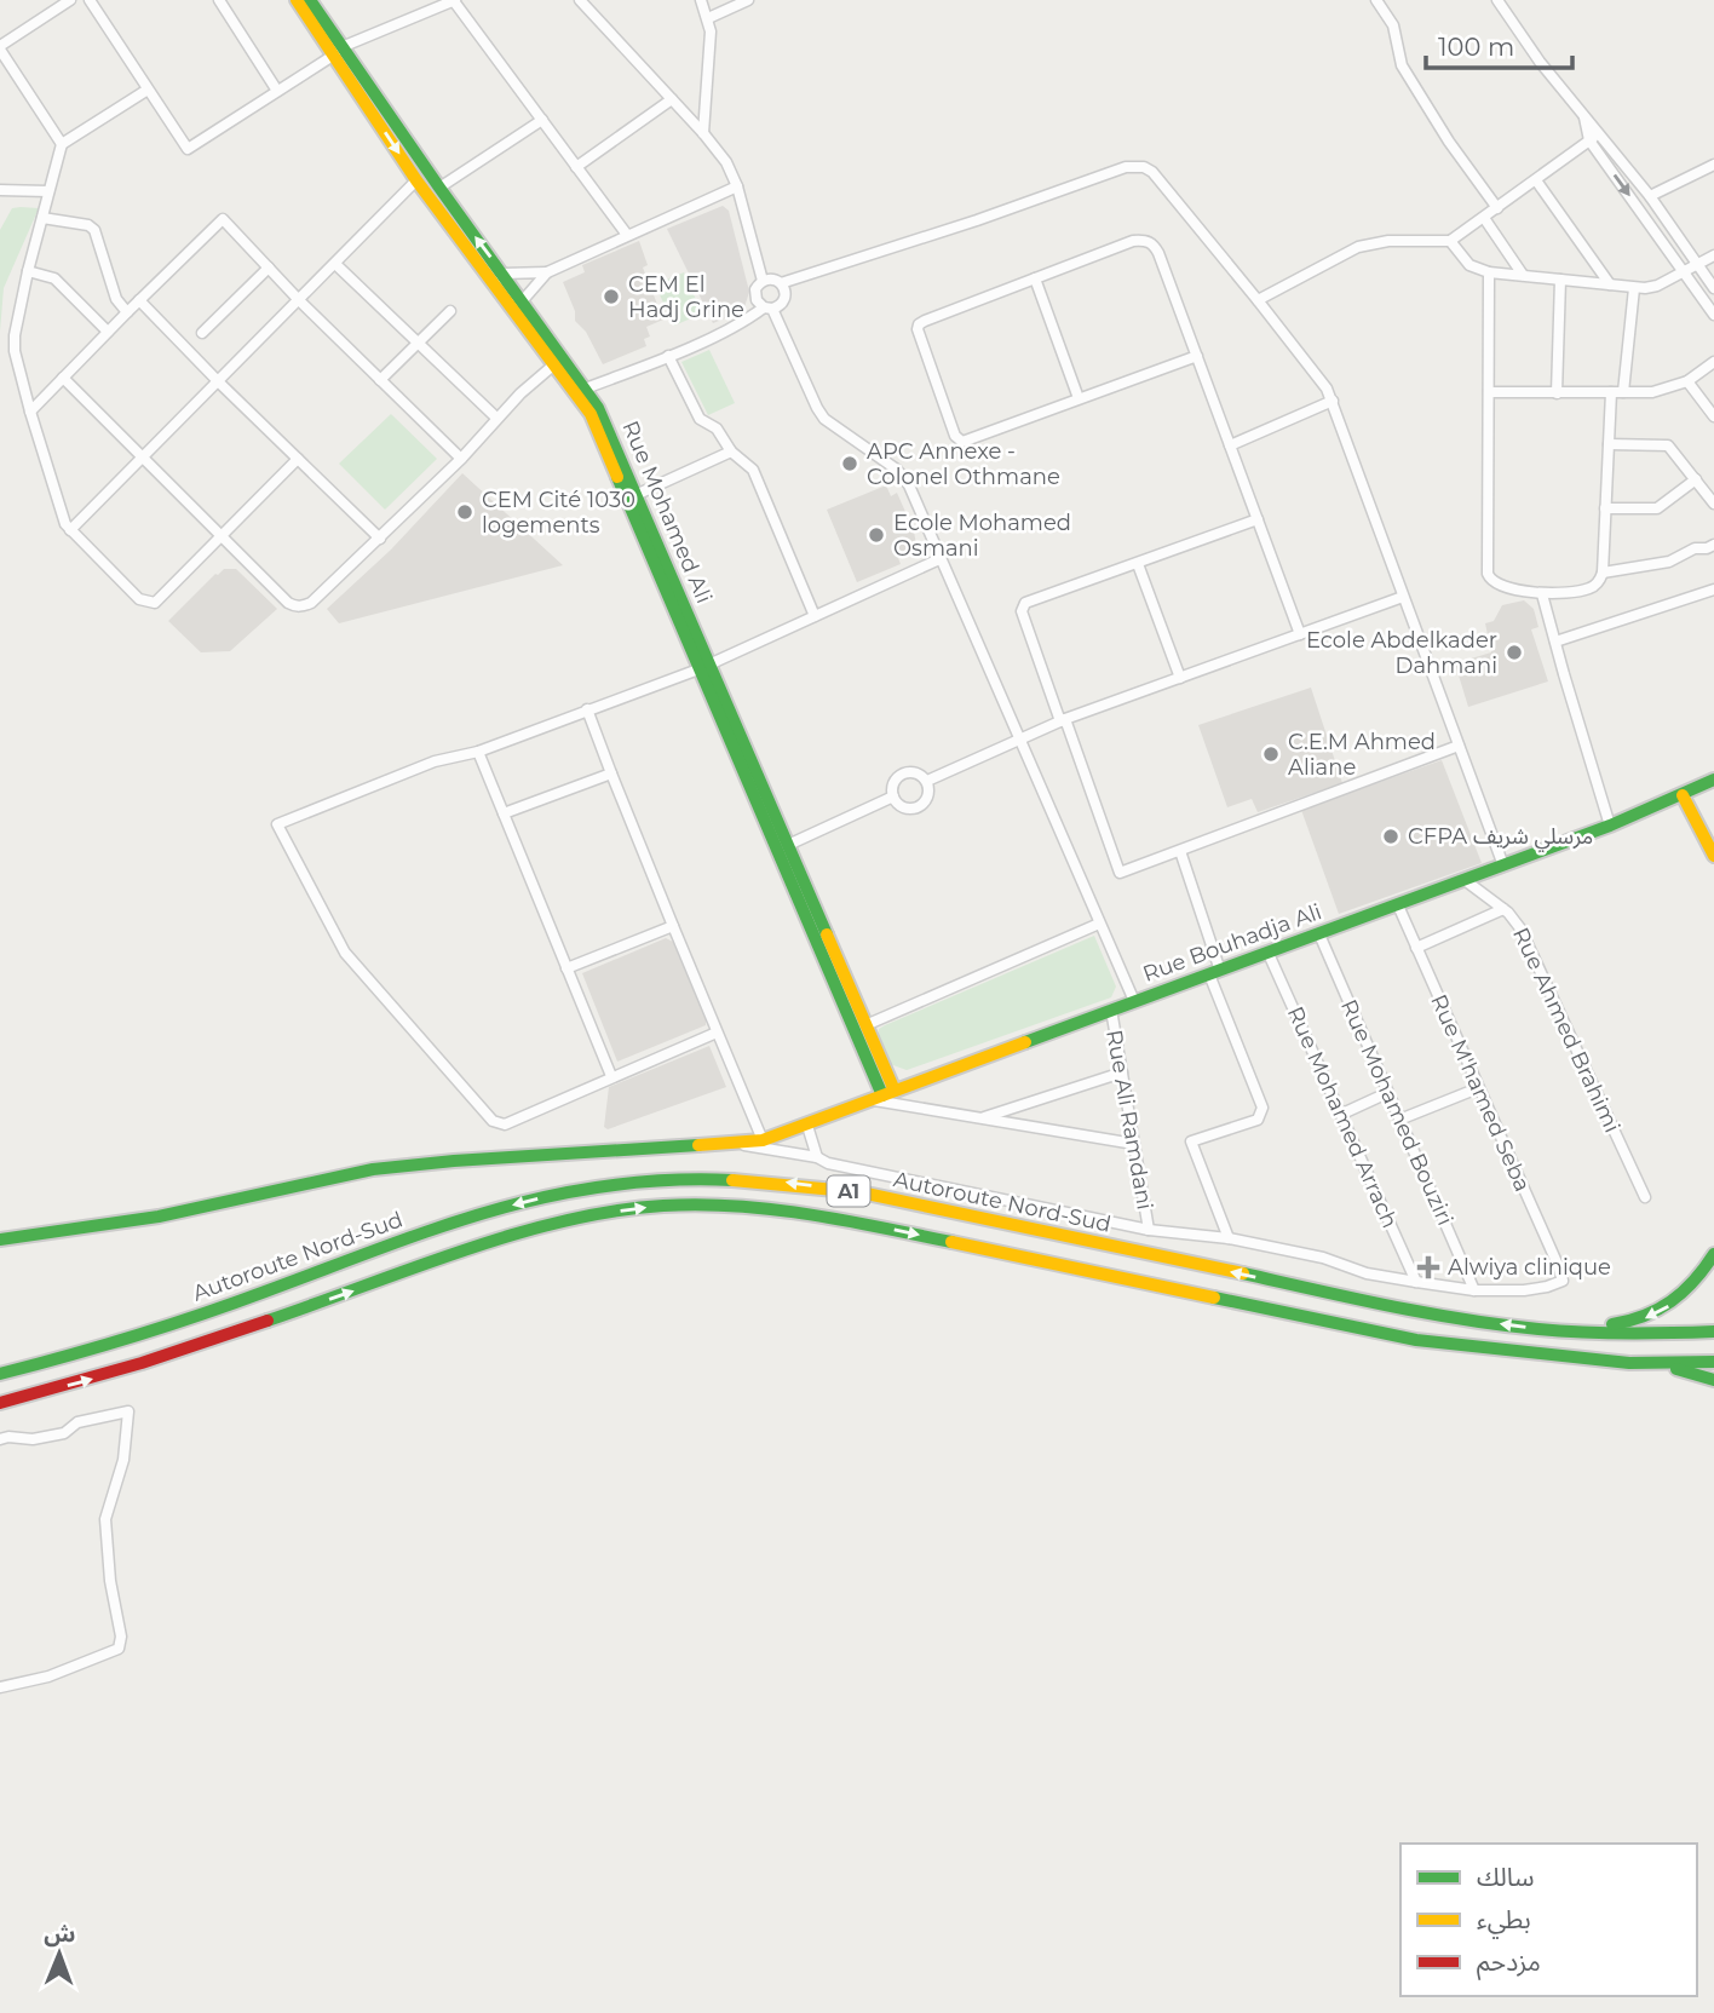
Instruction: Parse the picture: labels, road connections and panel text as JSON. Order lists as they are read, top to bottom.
{
  "streets": {
    "main road": [
      "Rue Mohamed Ali",
      "Rue Bouhadja Ali",
      "A1",
      "Autoroute Nord-Sud"
    ],
    "street": [
      "Rue Ahmed Brahimi",
      "Rue M'hamed Seba",
      "Rue Mohamed Bouziri",
      "Rue Mohamed Arrach",
      "Rue Ali Ramdani"
    ]
  },
  "crossings": [
    ["Rue Mohamed Ali", "Rue Bouhadja Ali"],
    ["Rue Bouhadja Ali", "Rue Ahmed Brahimi"],
    ["Rue Bouhadja Ali", "Rue M'hamed Seba"],
    ["Rue Bouhadja Ali", "Rue Mohamed Bouziri"],
    ["Rue Bouhadja Ali", "Rue Mohamed Arrach"],
    ["Rue Bouhadja Ali", "Rue Ali Ramdani"],
    ["Rue M'hamed Seba", "Rue Mohamed Bouziri"]
  ],
  "places": {
    "other": [
      "CEM El Hadj Grine",
      "APC Annexe - Colonel Othmane",
      "CEM Cité 1030 logements",
      "Ecole Mohamed Osmani",
      "Ecole Abdelkader Dahmani",
      "C.E.M Ahmed Aliane",
      "CFPA مرسلي شريف"
    ],
    "health": ["Alwiya clinique"]
  },
  "legend": ["سالك", "بطيء", "مزدحم"],
  "scale_bar": "100 m",
  "north": "top"
}
